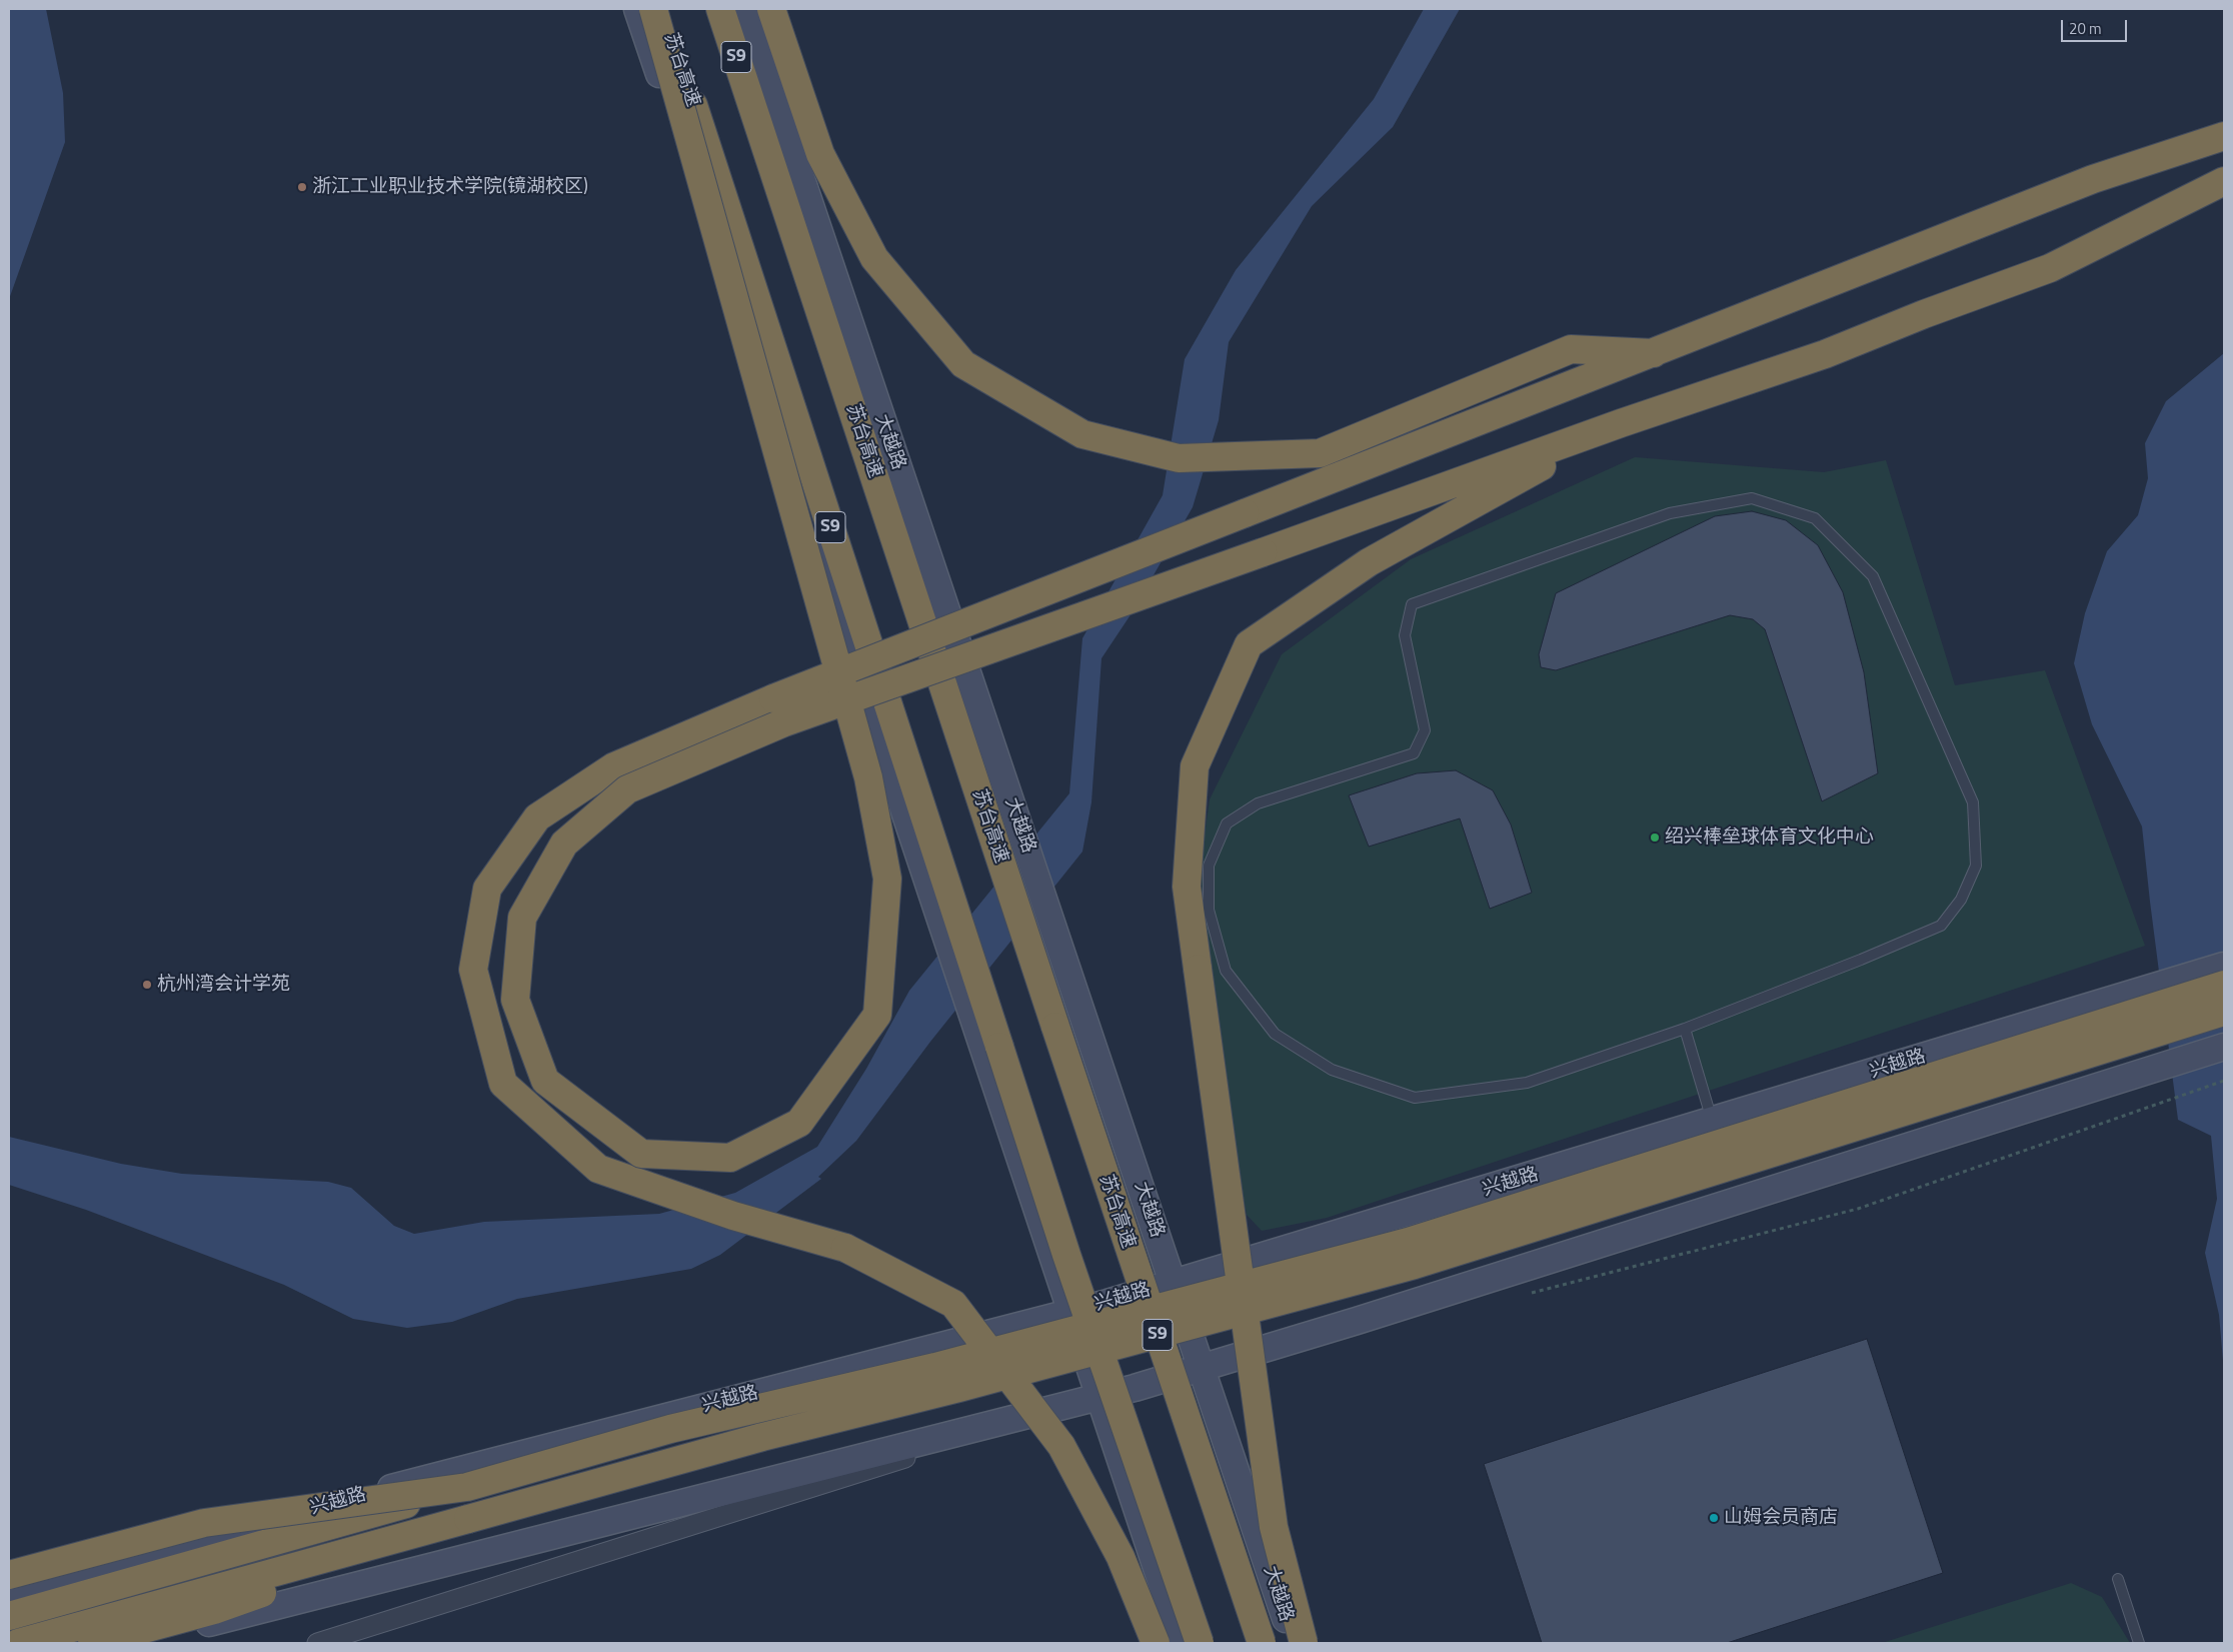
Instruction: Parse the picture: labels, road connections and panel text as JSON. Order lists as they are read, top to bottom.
{
  "streets": {
    "highway": ["S9", "苏台高速"],
    "main road": ["大越路", "兴越路"]
  },
  "crossings": [
    ["大越路", "兴越路"]
  ],
  "places": [
    "浙江工业职业技术学院(镜湖校区)",
    "绍兴棒垒球体育文化中心",
    "杭州湾会计学苑",
    "山姆会员商店"
  ],
  "scale_bar": "20 m"
}
